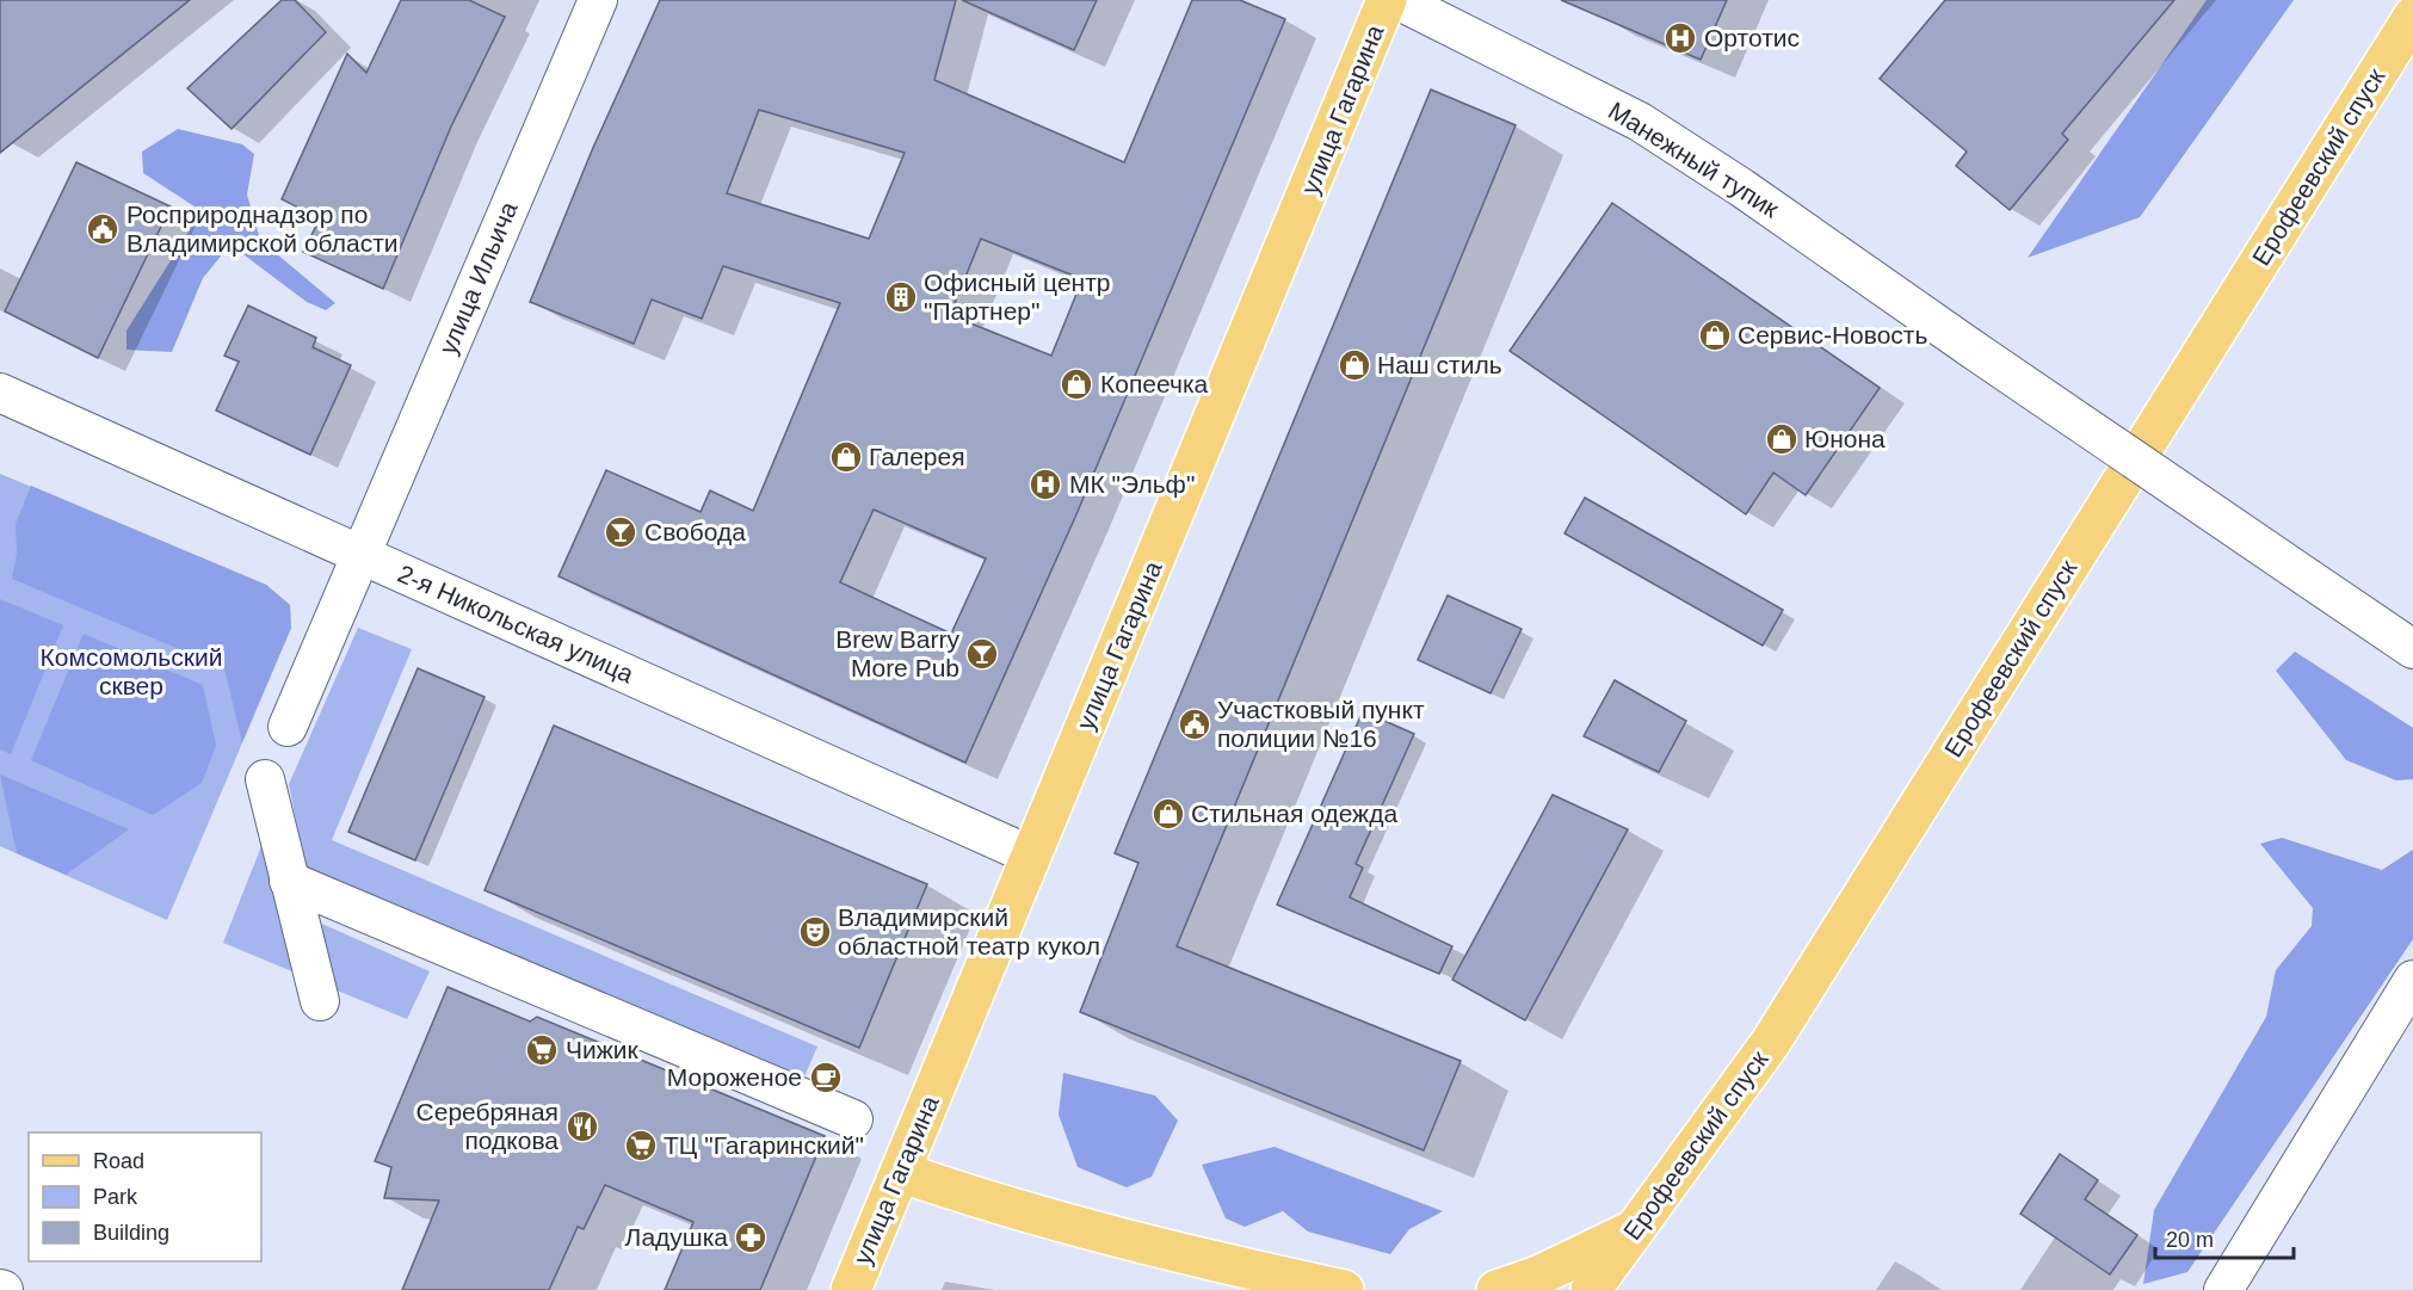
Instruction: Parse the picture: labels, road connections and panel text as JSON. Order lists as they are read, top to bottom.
{
  "streets": {
    "main road": ["улица Гагарина", "Ерофеевский спуск"],
    "street": ["Манежный тупик", "улица Ильича", "2-я Никольская улица"]
  },
  "crossings": [
    ["улица Гагарина", "2-я Никольская улица"],
    ["улица Ильича", "2-я Никольская улица"]
  ],
  "parks": ["Комсомольский сквер"],
  "places": {
    "hospital": ["Ортотис", "МК \"Эльф\""],
    "public building": ["Росприроднадзор по Владимирской области", "Участковый пункт полиции №16"],
    "building": ["Офисный центр \"Партнер\""],
    "shop": [
      "Сервис-Новость",
      "Наш стиль",
      "Копеечка",
      "Юнона",
      "Галерея",
      "Стильная одежда"
    ],
    "bar": ["Свобода", "Brew Barry More Pub"],
    "theatre": ["Владимирский областной театр кукол"],
    "supermarket": ["Чижик", "ТЦ \"Гагаринский\""],
    "cafe": ["Мороженое"],
    "restaurant": ["Серебряная подкова"],
    "pharmacy": ["Ладушка"]
  },
  "legend": ["Road", "Park", "Building"],
  "scale_bar": "20 m"
}
